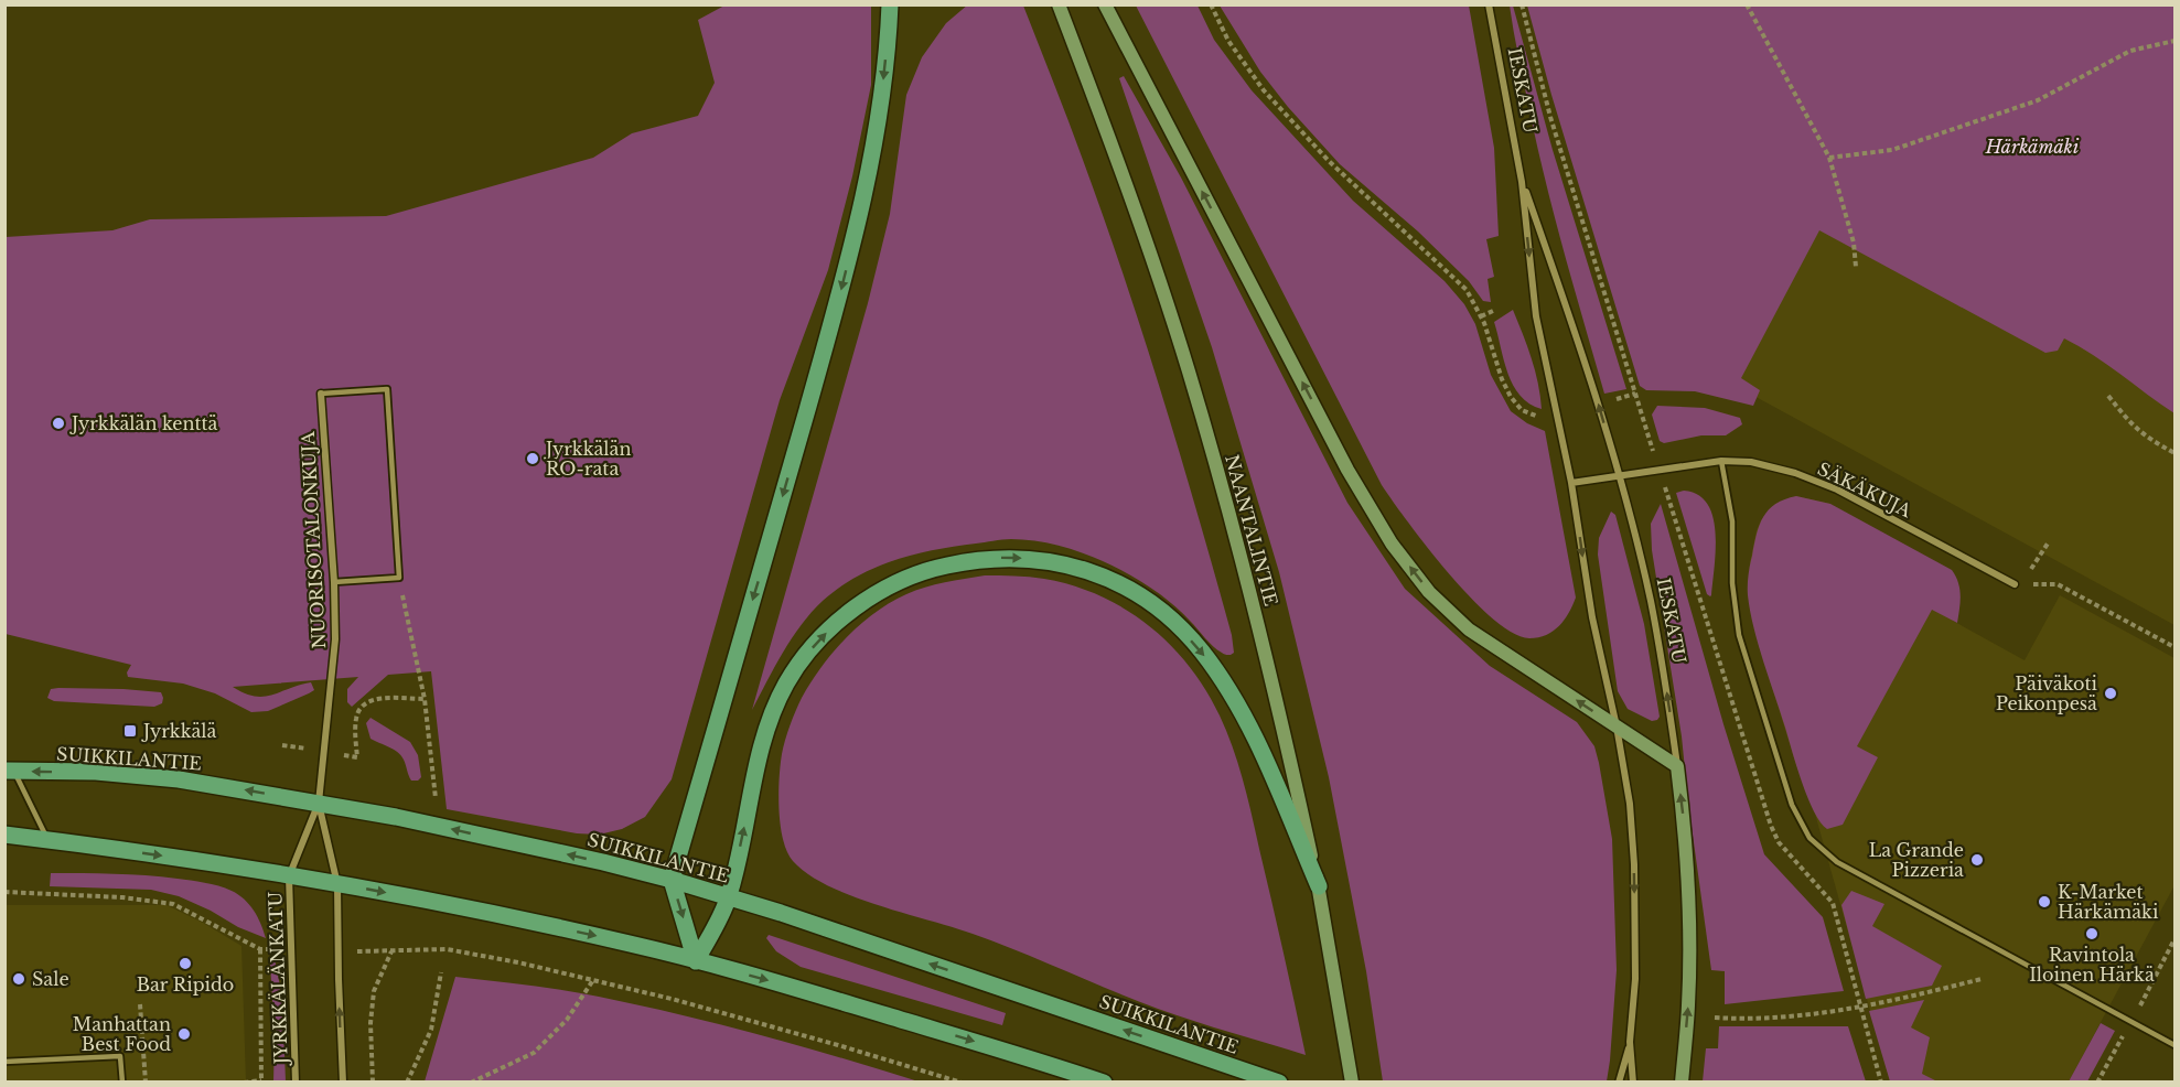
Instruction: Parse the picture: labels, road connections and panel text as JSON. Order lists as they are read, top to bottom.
{
  "streets": {
    "main road": ["IESKATU", "NAANTALINTIE", "SUIKKILANTIE"],
    "street": ["SÄKÄKUJA", "NUORISOTALONKUJA", "JYRKKÄLÄNKATU"]
  },
  "crossings": [
    ["IESKATU", "SÄKÄKUJA"],
    ["NUORISOTALONKUJA", "SUIKKILANTIE"],
    ["NUORISOTALONKUJA", "JYRKKÄLÄNKATU"],
    ["SUIKKILANTIE", "JYRKKÄLÄNKATU"]
  ],
  "parks": ["Härkämäki"],
  "places": {
    "other": [
      "Jyrkkälän kenttä",
      "Jyrkkälän RO-rata",
      "Päiväkoti Peikonpesä",
      "La Grande Pizzeria",
      "K-Market Härkämäki",
      "Ravintola Iloinen Härkä",
      "Bar Ripido",
      "Sale",
      "Manhattan Best Food"
    ],
    "transit": ["Jyrkkälä"]
  }
}
